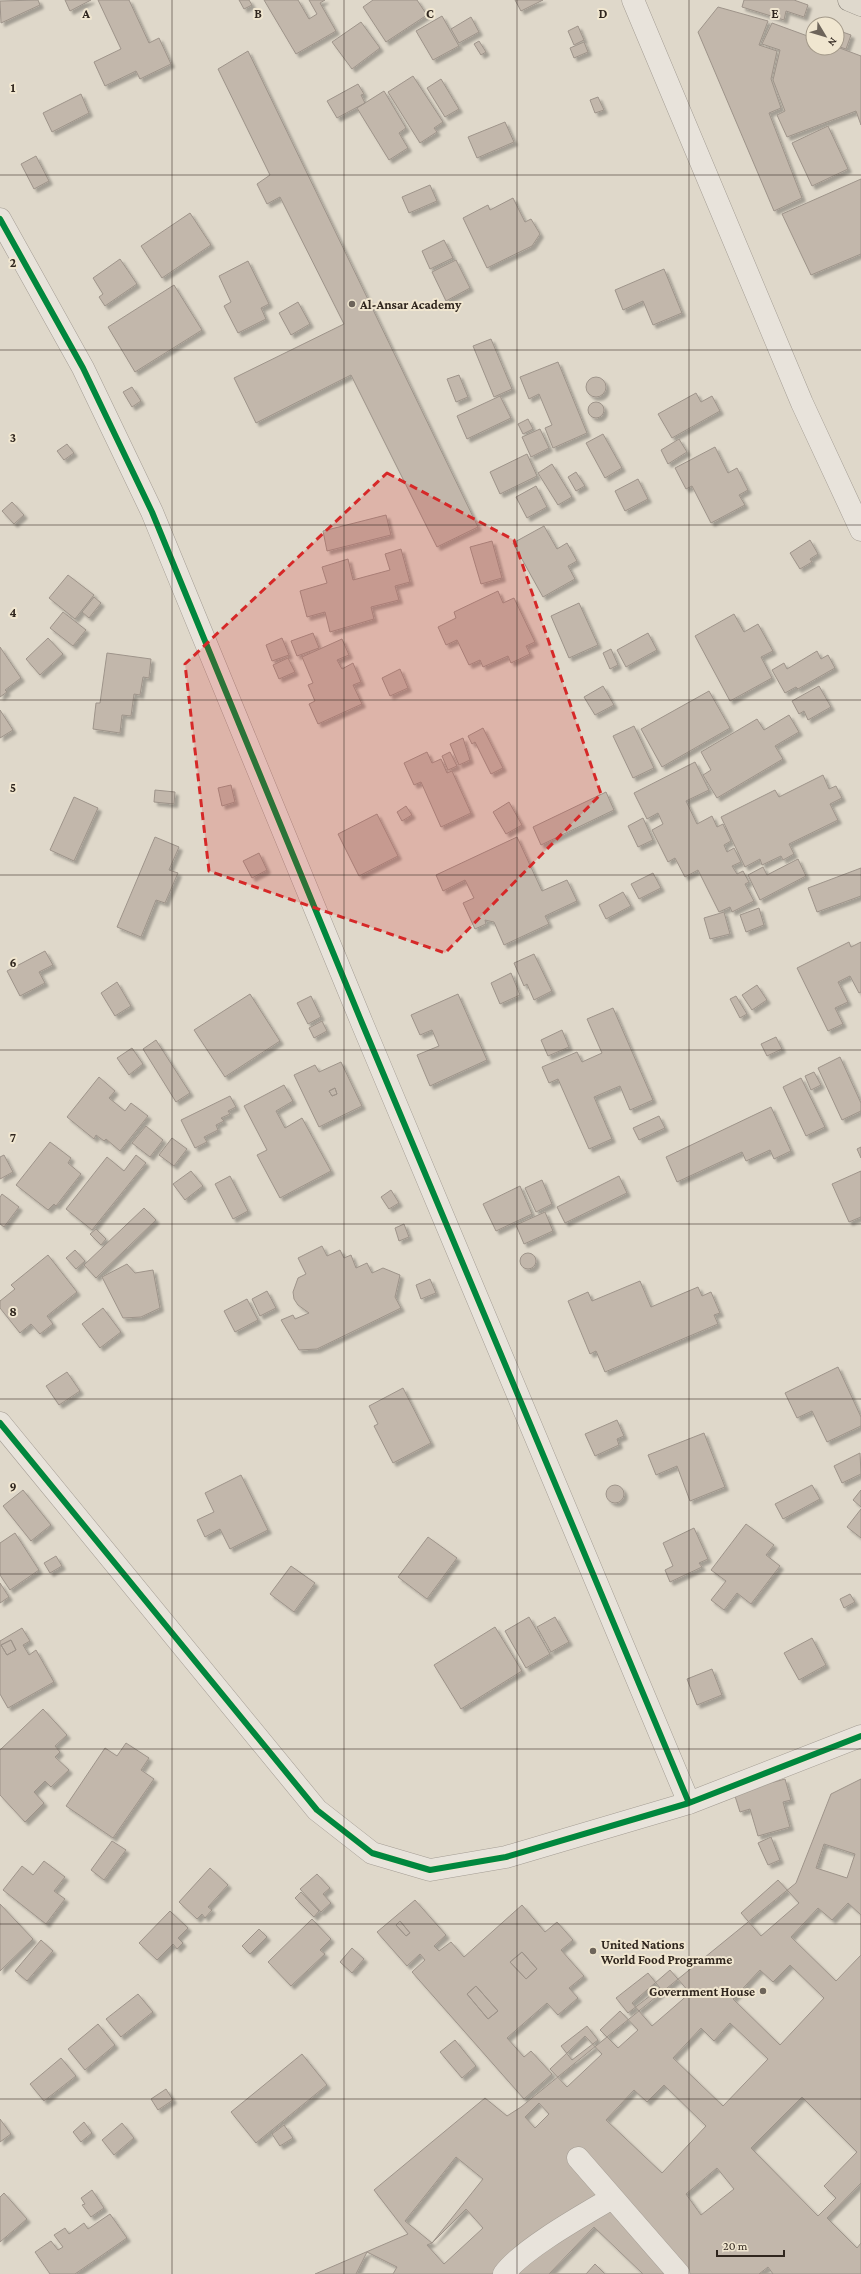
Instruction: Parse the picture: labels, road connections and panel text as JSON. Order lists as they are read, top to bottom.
{
  "places": ["Al-Ansar Academy", "United Nations World Food Programme", "Government House"],
  "scale_bar": "20 m",
  "north": "bottom right",
  "grid": {
    "columns": [
      "A",
      "B",
      "C",
      "D",
      "E"
    ],
    "rows": [
      "1",
      "2",
      "3",
      "4",
      "5",
      "6",
      "7",
      "8",
      "9"
    ]
  }
}
